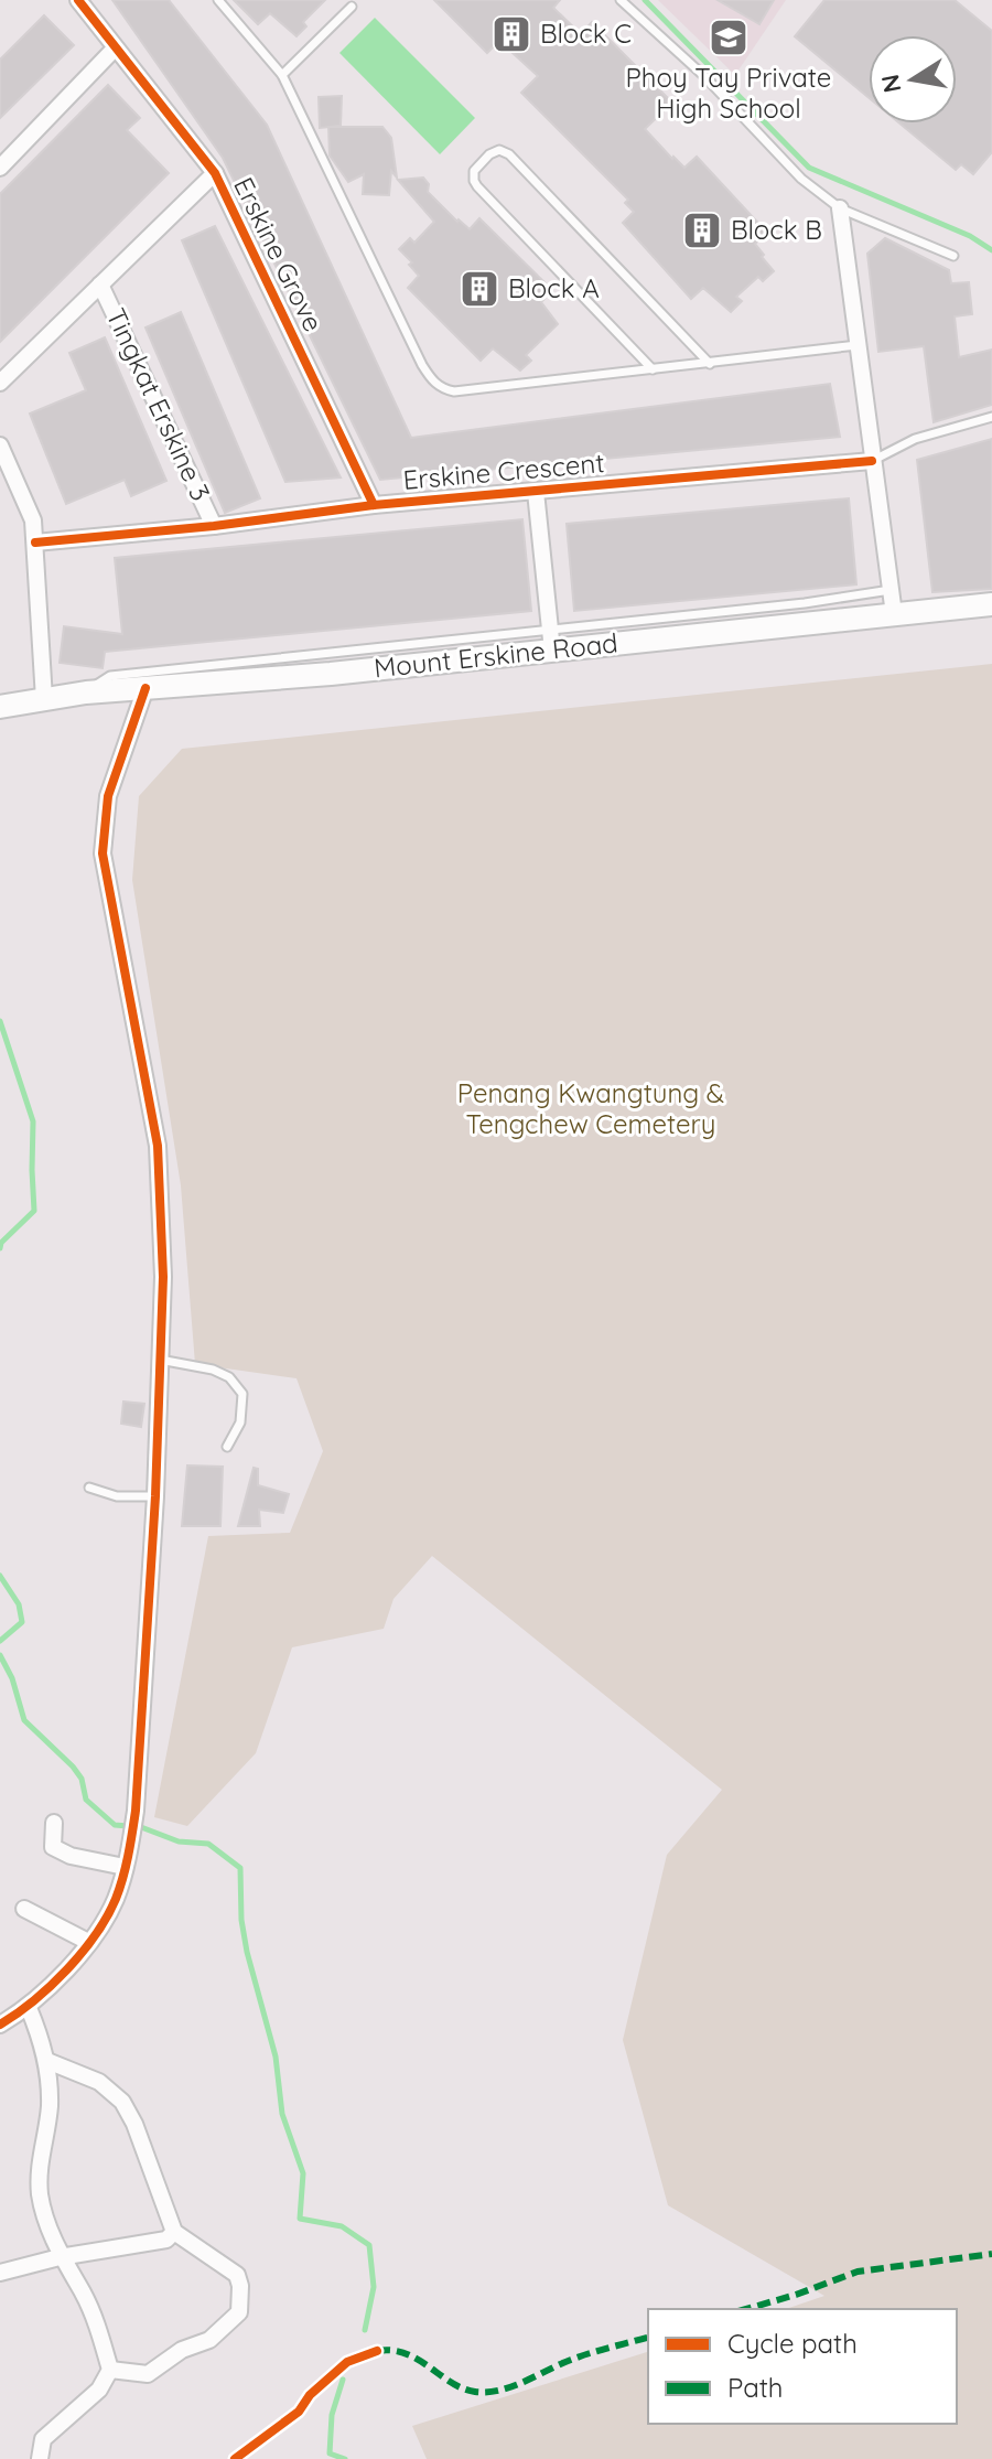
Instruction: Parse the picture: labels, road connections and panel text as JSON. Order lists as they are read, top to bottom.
{
  "streets": {
    "main road": ["Mount Erskine Road"],
    "street": ["Erskine Grove", "Tingkat Erskine 3", "Erskine Crescent"]
  },
  "crossings": [
    ["Erskine Grove", "Erskine Crescent"],
    ["Tingkat Erskine 3", "Erskine Crescent"],
    ["Erskine Crescent", "Mount Erskine Road"]
  ],
  "parks": ["Penang Kwangtung & Tengchew Cemetery"],
  "places": {
    "building": ["Block C", "Block B", "Block A"],
    "school or university": ["Phoy Tay Private High School"]
  },
  "legend": ["Cycle path", "Path"],
  "north": "left"
}
